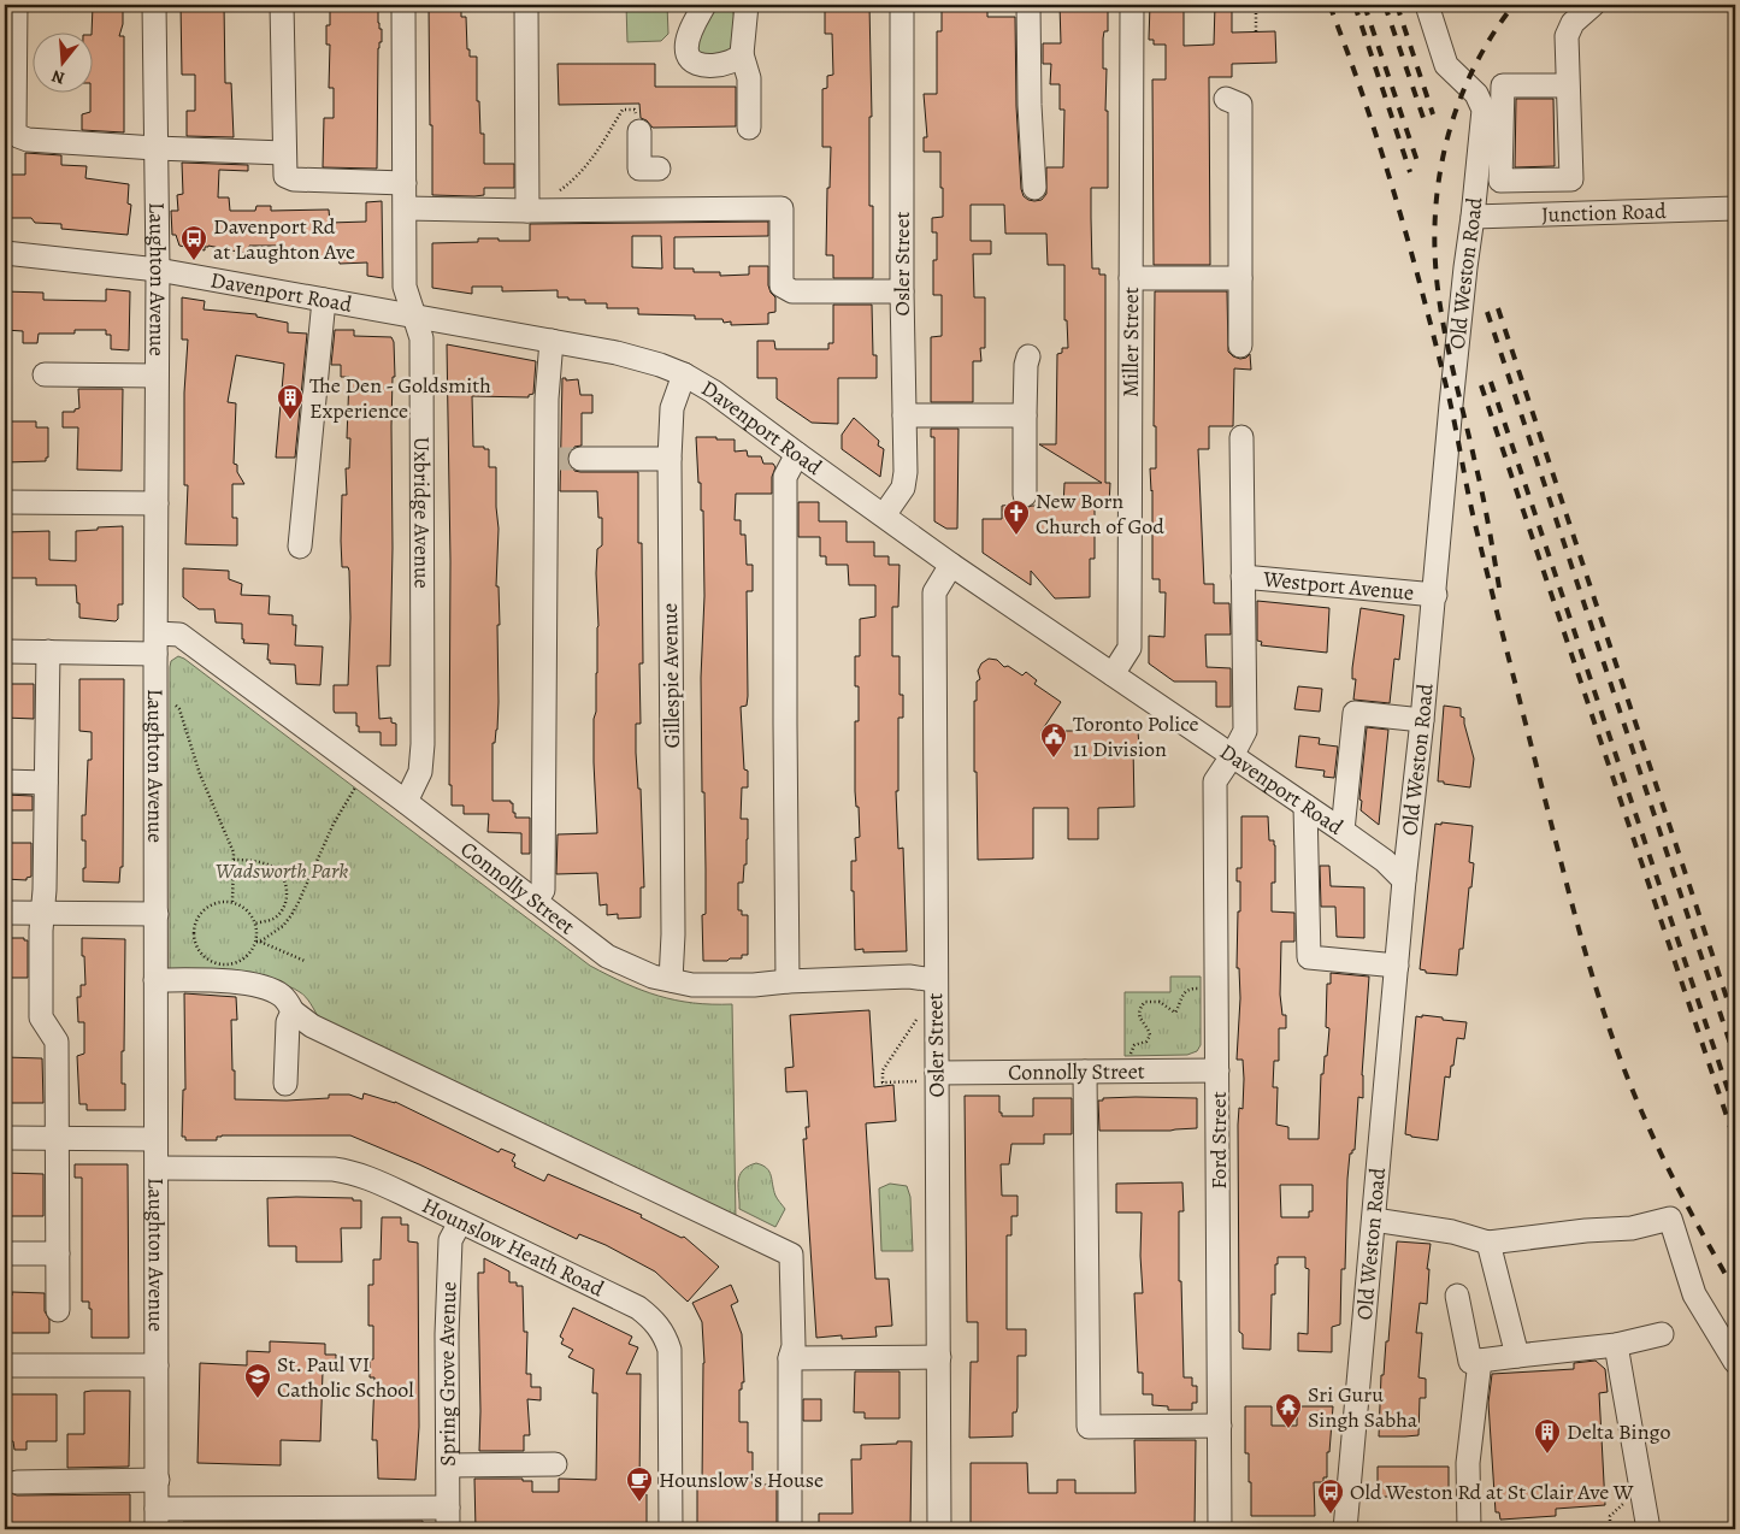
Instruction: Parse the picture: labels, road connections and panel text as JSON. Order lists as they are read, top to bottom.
{
  "streets": {
    "street": [
      "Junction Road",
      "Osler Street",
      "Old Weston Road",
      "Laughton Avenue",
      "Davenport Road",
      "Miller Street",
      "Uxbridge Avenue",
      "Westport Avenue",
      "Gillespie Avenue",
      "Connolly Street",
      "Ford Street",
      "Hounslow Heath Road",
      "Spring Grove Avenue"
    ]
  },
  "crossings": [
    ["Junction Road", "Old Weston Road"],
    ["Osler Street", "Davenport Road"],
    ["Osler Street", "Connolly Street"],
    ["Old Weston Road", "Davenport Road"],
    ["Old Weston Road", "Westport Avenue"],
    ["Laughton Avenue", "Davenport Road"],
    ["Laughton Avenue", "Connolly Street"],
    ["Laughton Avenue", "Hounslow Heath Road"],
    ["Davenport Road", "Miller Street"],
    ["Davenport Road", "Uxbridge Avenue"],
    ["Davenport Road", "Gillespie Avenue"],
    ["Davenport Road", "Ford Street"],
    ["Uxbridge Avenue", "Connolly Street"],
    ["Westport Avenue", "Ford Street"],
    ["Gillespie Avenue", "Connolly Street"],
    ["Connolly Street", "Ford Street"],
    ["Hounslow Heath Road", "Spring Grove Avenue"]
  ],
  "parks": ["Wadsworth Park"],
  "places": {
    "bus stop": ["Davenport Rd at Laughton Ave", "Old Weston Rd at St Clair Ave W"],
    "building": ["The Den - Goldsmith Experience", "Delta Bingo"],
    "church": ["New Born Church of God"],
    "public building": ["Toronto Police 11 Division"],
    "school or university": ["St. Paul VI Catholic School"],
    "temple": ["Sri Guru Singh Sabha"],
    "cafe": ["Hounslow's House"]
  },
  "north": "bottom"
}
